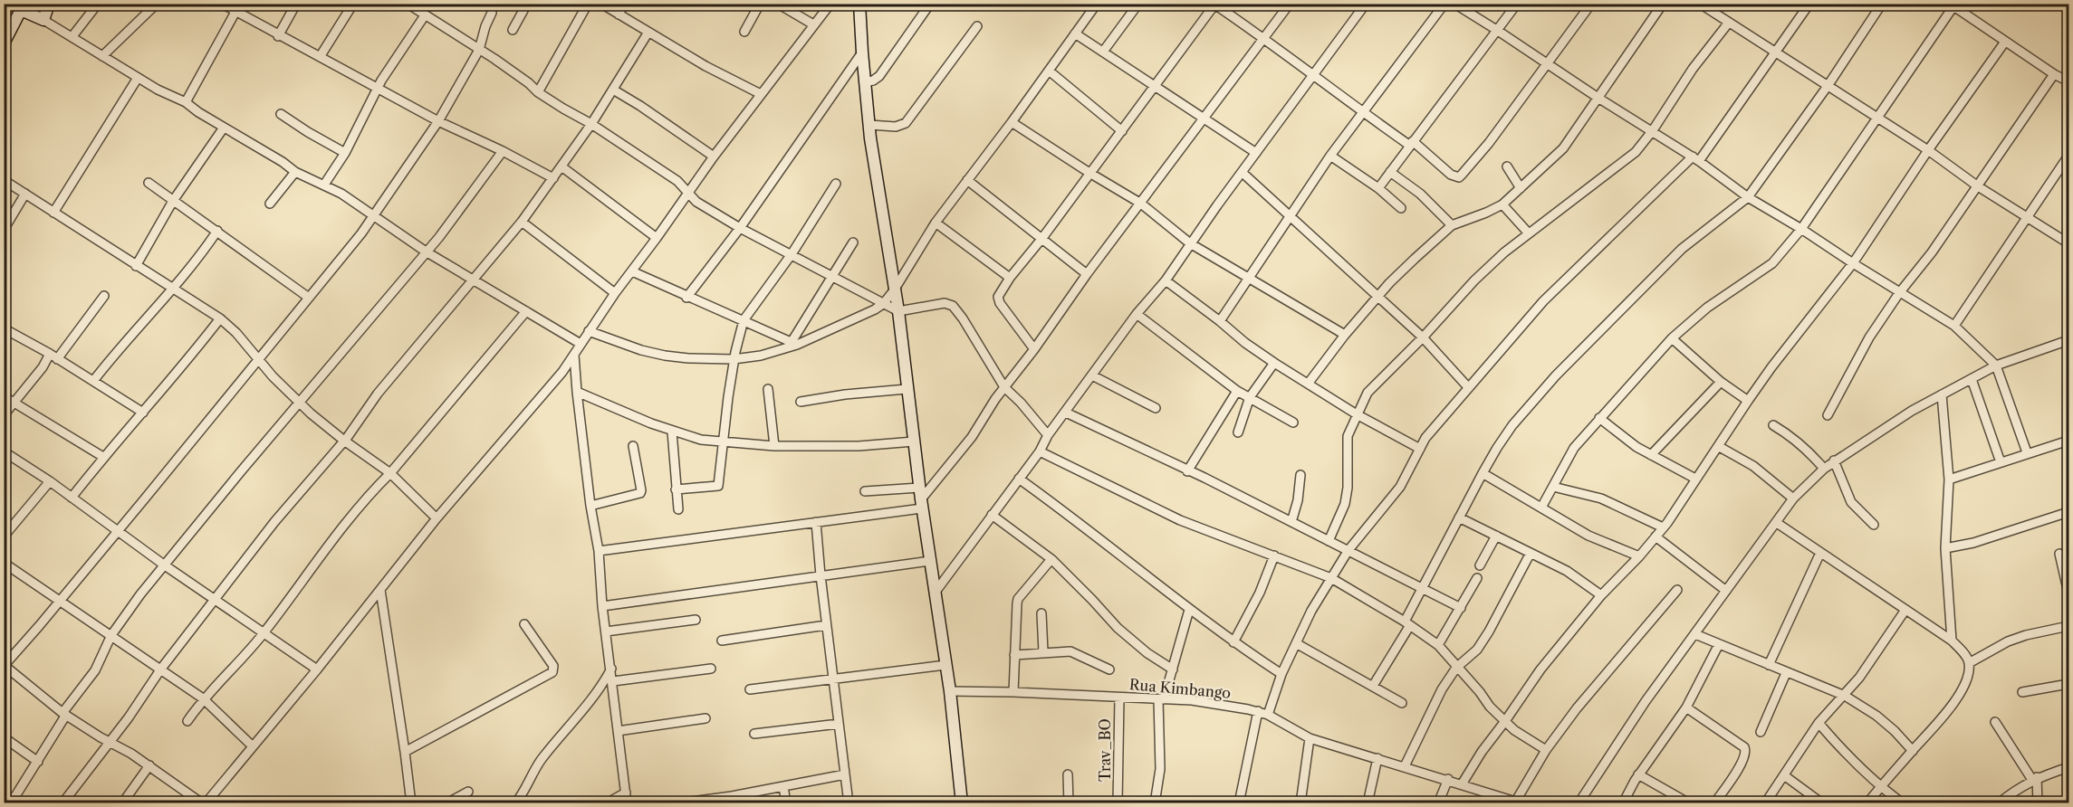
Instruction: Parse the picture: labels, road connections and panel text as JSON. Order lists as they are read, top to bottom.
{
  "streets": {
    "street": ["Rua Kimbango", "Trav_BO"]
  },
  "crossings": [
    ["Rua Kimbango", "Trav_BO"]
  ]
}
